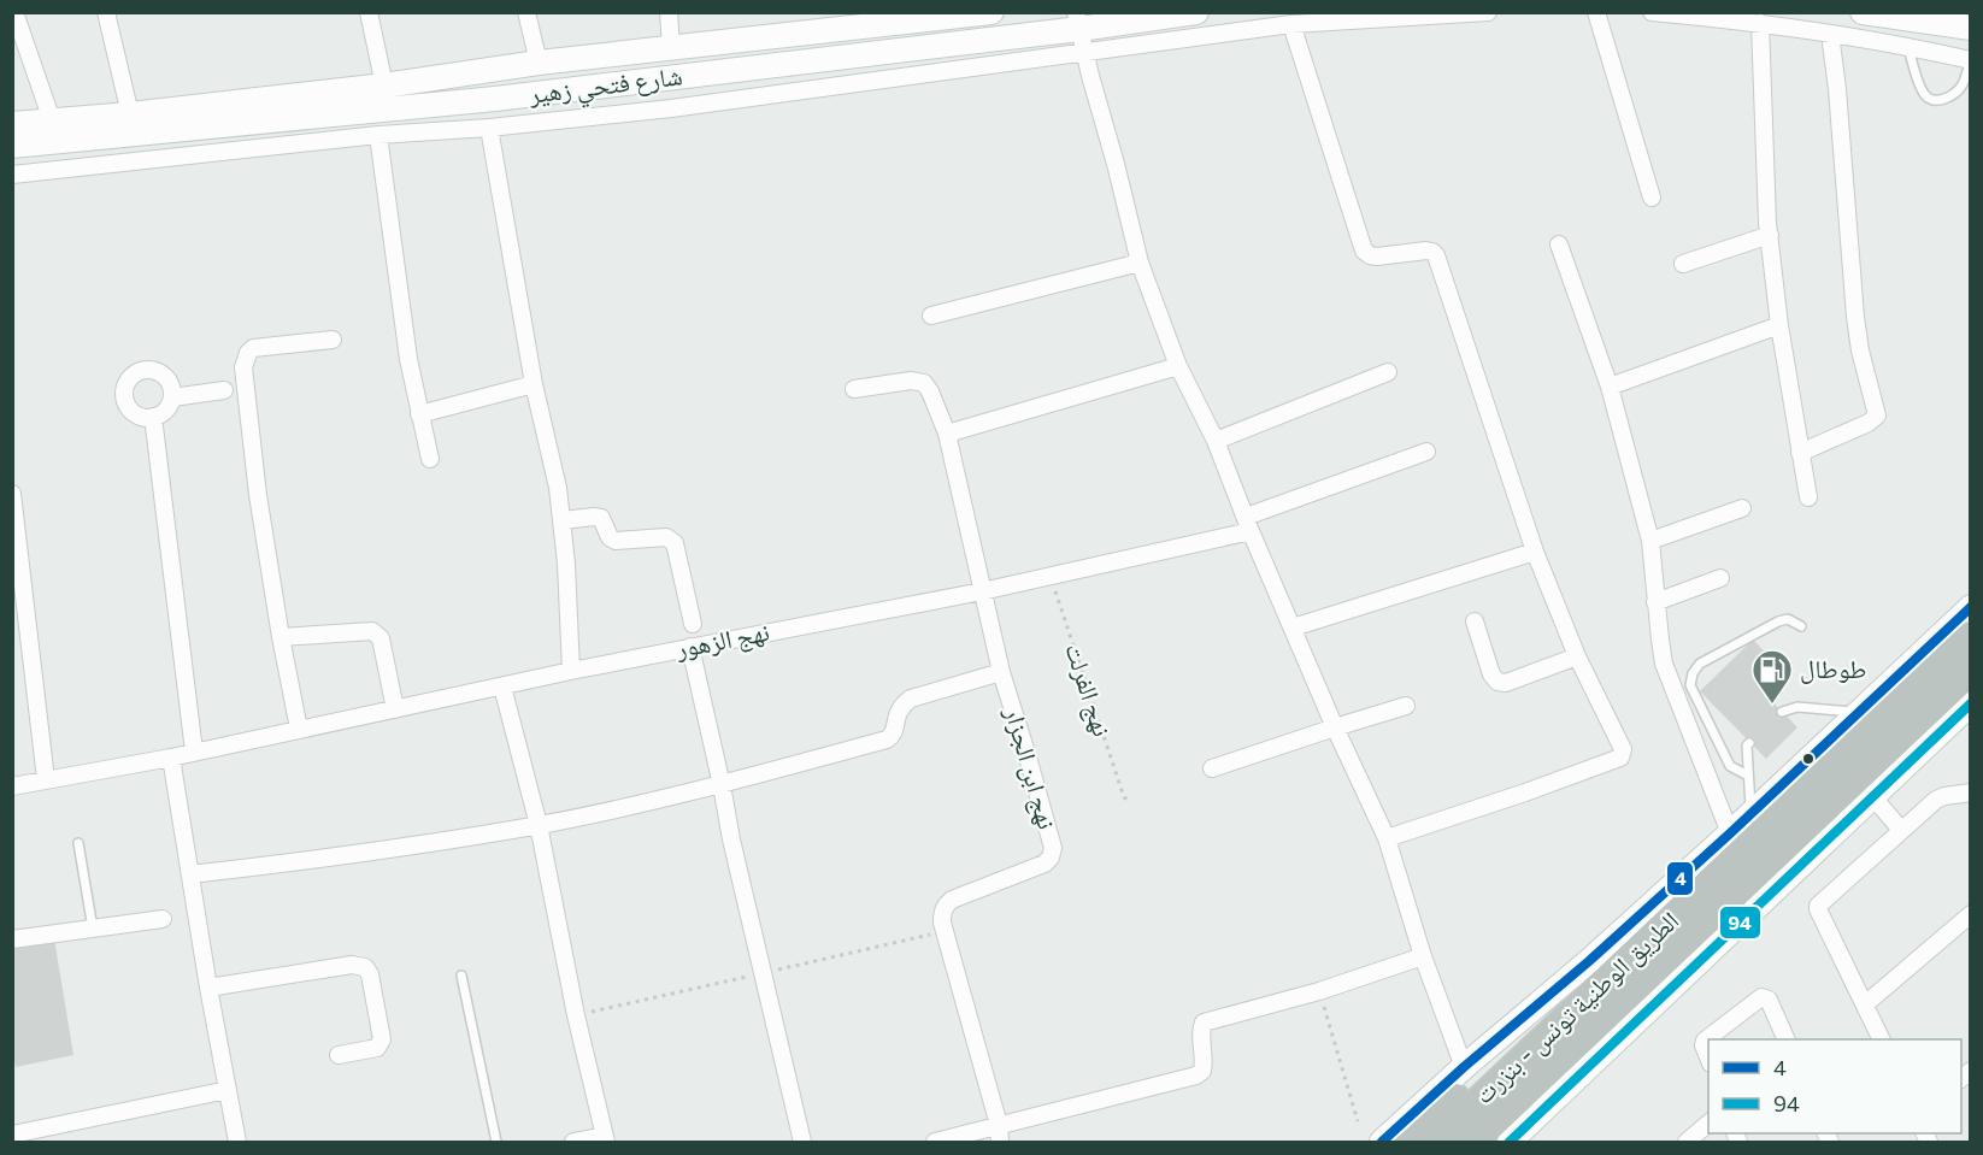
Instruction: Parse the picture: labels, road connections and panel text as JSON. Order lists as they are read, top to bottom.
{
  "streets": {
    "highway": ["الطريق الوطنية تونس - بنزرت"],
    "street": ["شارع فتحي زهير", "نهج الزهور", "نهج ابن الجزار"],
    "path": ["نهج الفرلت"]
  },
  "crossings": [
    ["نهج الزهور", "نهج الفرلت"],
    ["نهج الزهور", "نهج ابن الجزار"]
  ],
  "places": {
    "fuel station": ["طوطال"]
  },
  "lines": ["transit line 4", "transit line 94"],
  "legend": ["4", "94"]
}
